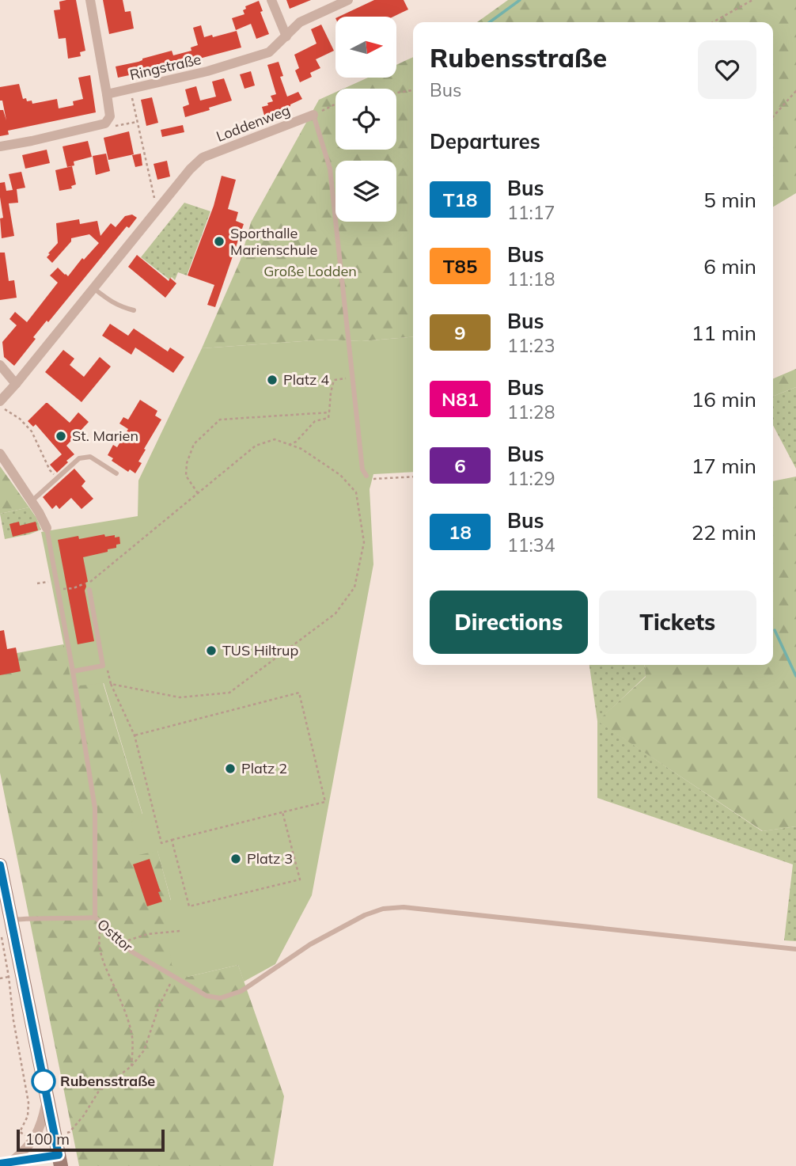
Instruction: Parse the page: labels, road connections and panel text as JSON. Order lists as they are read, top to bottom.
{
  "streets": {
    "street": ["Ringstraße", "Loddenweg"],
    "lane": ["Osttor"]
  },
  "parks": ["Große Lodden"],
  "places": [
    "Sporthalle Marienschule",
    "Platz 4",
    "St. Marien",
    "TUS Hiltrup",
    "Platz 2",
    "Platz 3",
    "Rubensstraße"
  ],
  "lines": ["bus line T18"],
  "scale_bar": "100 m",
  "north": "right",
  "page": {
    "heading": [
      ["Rubensstraße", "Bus"],
      "Departures"
    ],
    "list": [
      {
        "mark": "T18",
        "name": "Bus",
        "note": "11:17",
        "value": "5 min"
      },
      {
        "mark": "T85",
        "name": "Bus",
        "note": "11:18",
        "value": "6 min"
      },
      {
        "mark": "9",
        "name": "Bus",
        "note": "11:23",
        "value": "11 min"
      },
      {
        "mark": "N81",
        "name": "Bus",
        "note": "11:28",
        "value": "16 min"
      },
      {
        "mark": "6",
        "name": "Bus",
        "note": "11:29",
        "value": "17 min"
      },
      {
        "mark": "18",
        "name": "Bus",
        "note": "11:34",
        "value": "22 min"
      }
    ],
    "buttons": ["Directions", "Tickets"],
    "scale": "100 m"
  }
}
